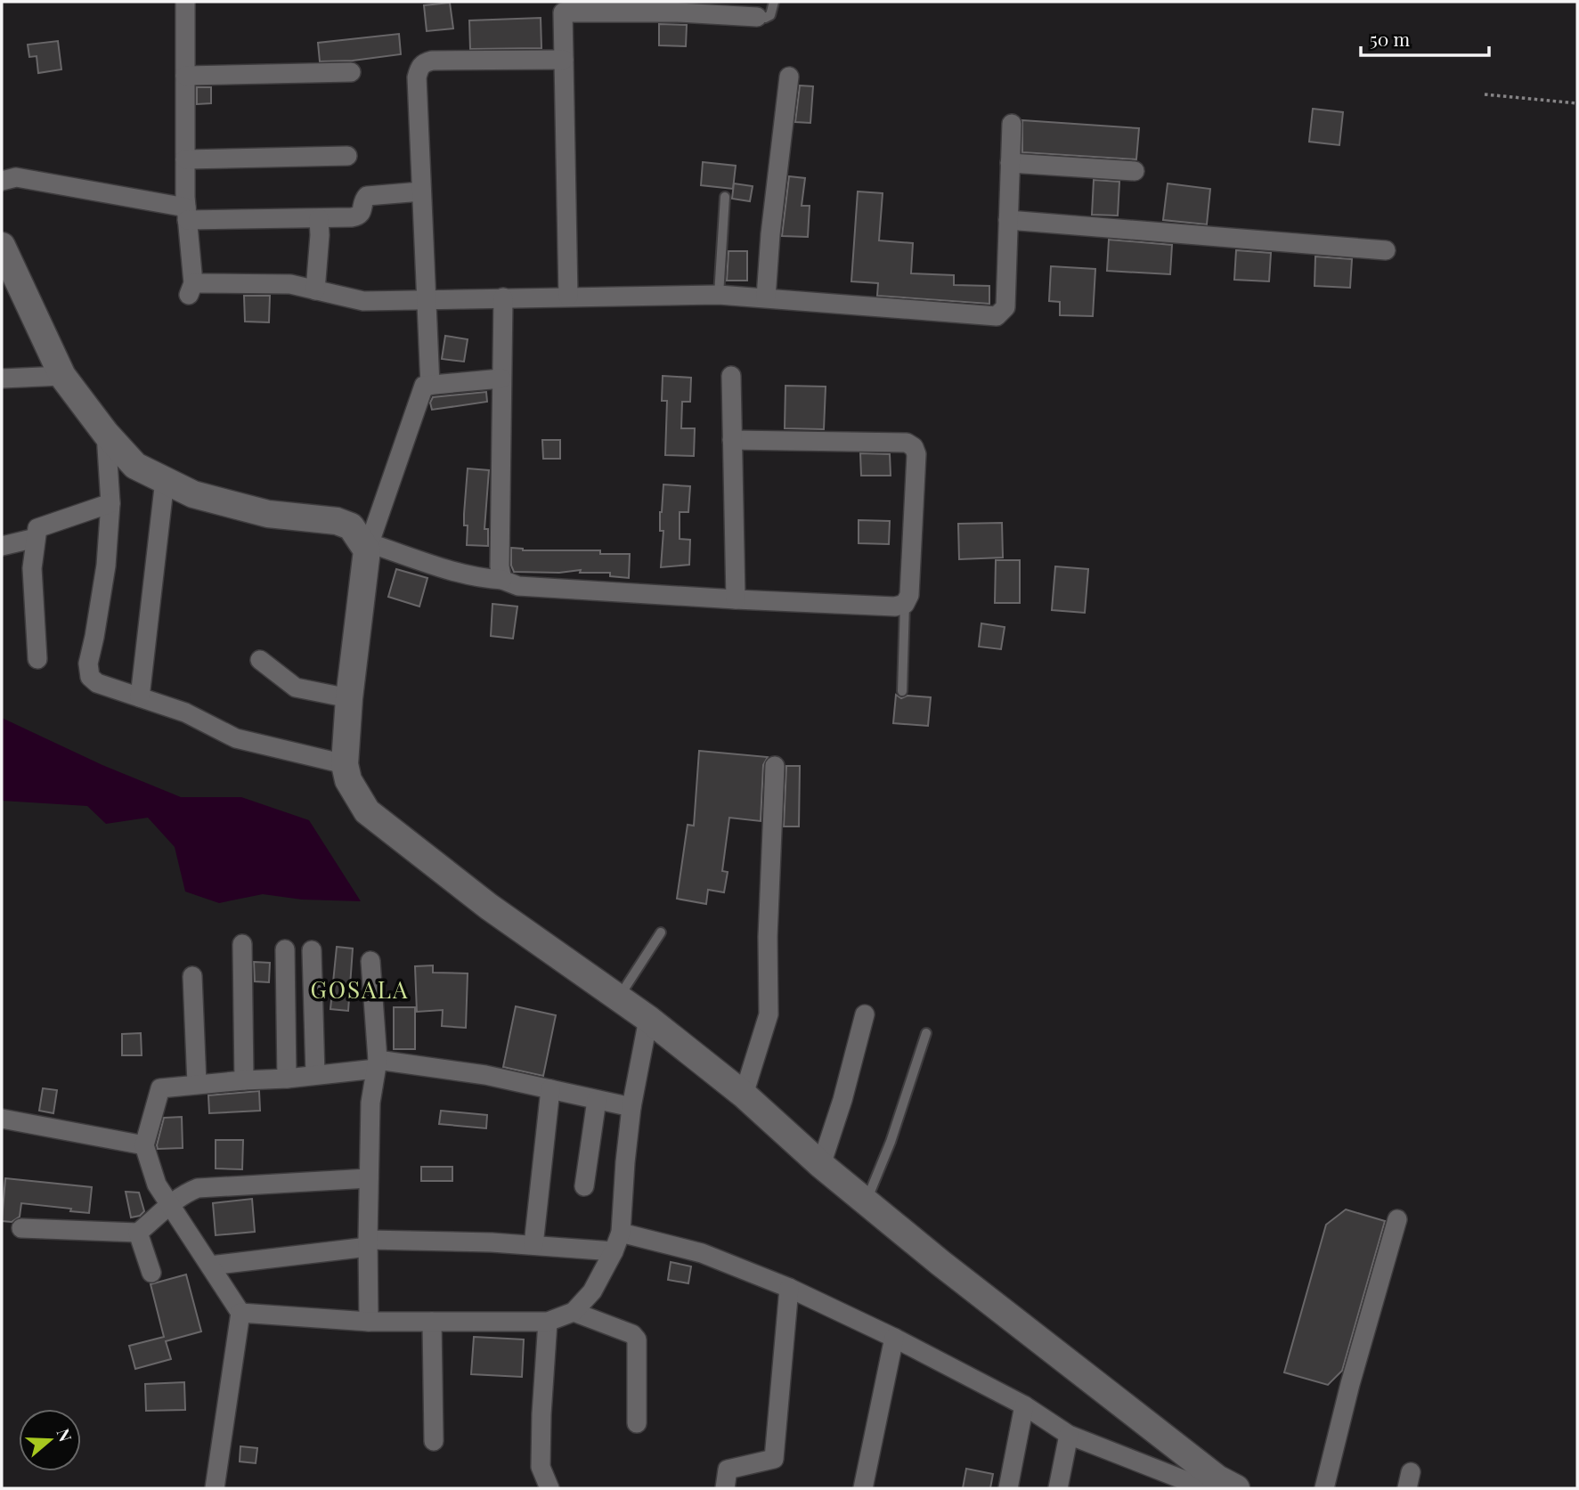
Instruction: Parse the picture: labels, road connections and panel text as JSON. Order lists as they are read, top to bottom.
{
  "districts": ["GOSALA"],
  "scale_bar": "50 m",
  "north": "right"
}
